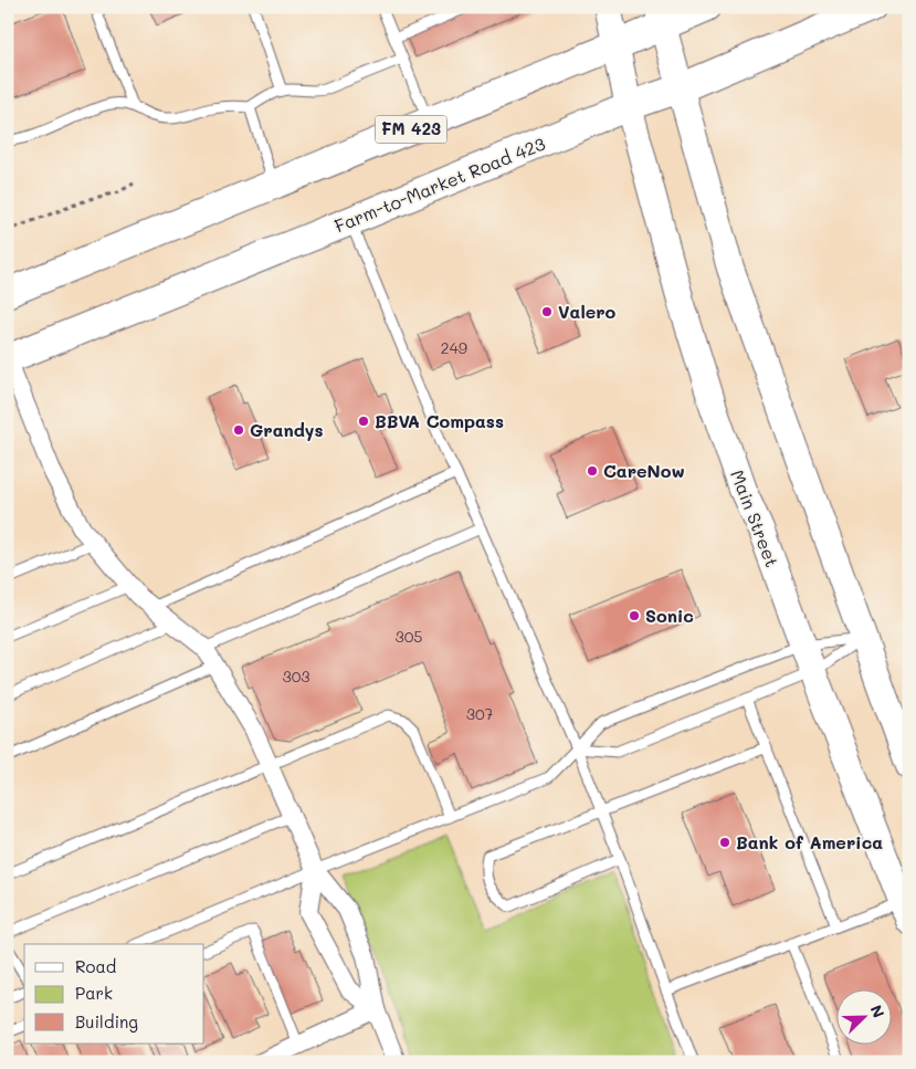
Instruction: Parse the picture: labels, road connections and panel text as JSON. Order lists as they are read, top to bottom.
{
  "streets": {
    "main road": ["FM 423", "Farm-to-Market Road 423", "Main Street"]
  },
  "crossings": [
    ["FM 423", "Main Street"],
    ["Farm-to-Market Road 423", "Main Street"]
  ],
  "places": [
    "Valero",
    "BBVA Compass",
    "Grandys",
    "CareNow",
    "Sonic",
    "Bank of America"
  ],
  "house_numbers": [
    "249",
    "305",
    "303",
    "307"
  ],
  "legend": ["Road", "Park", "Building"],
  "north": "top right"
}
